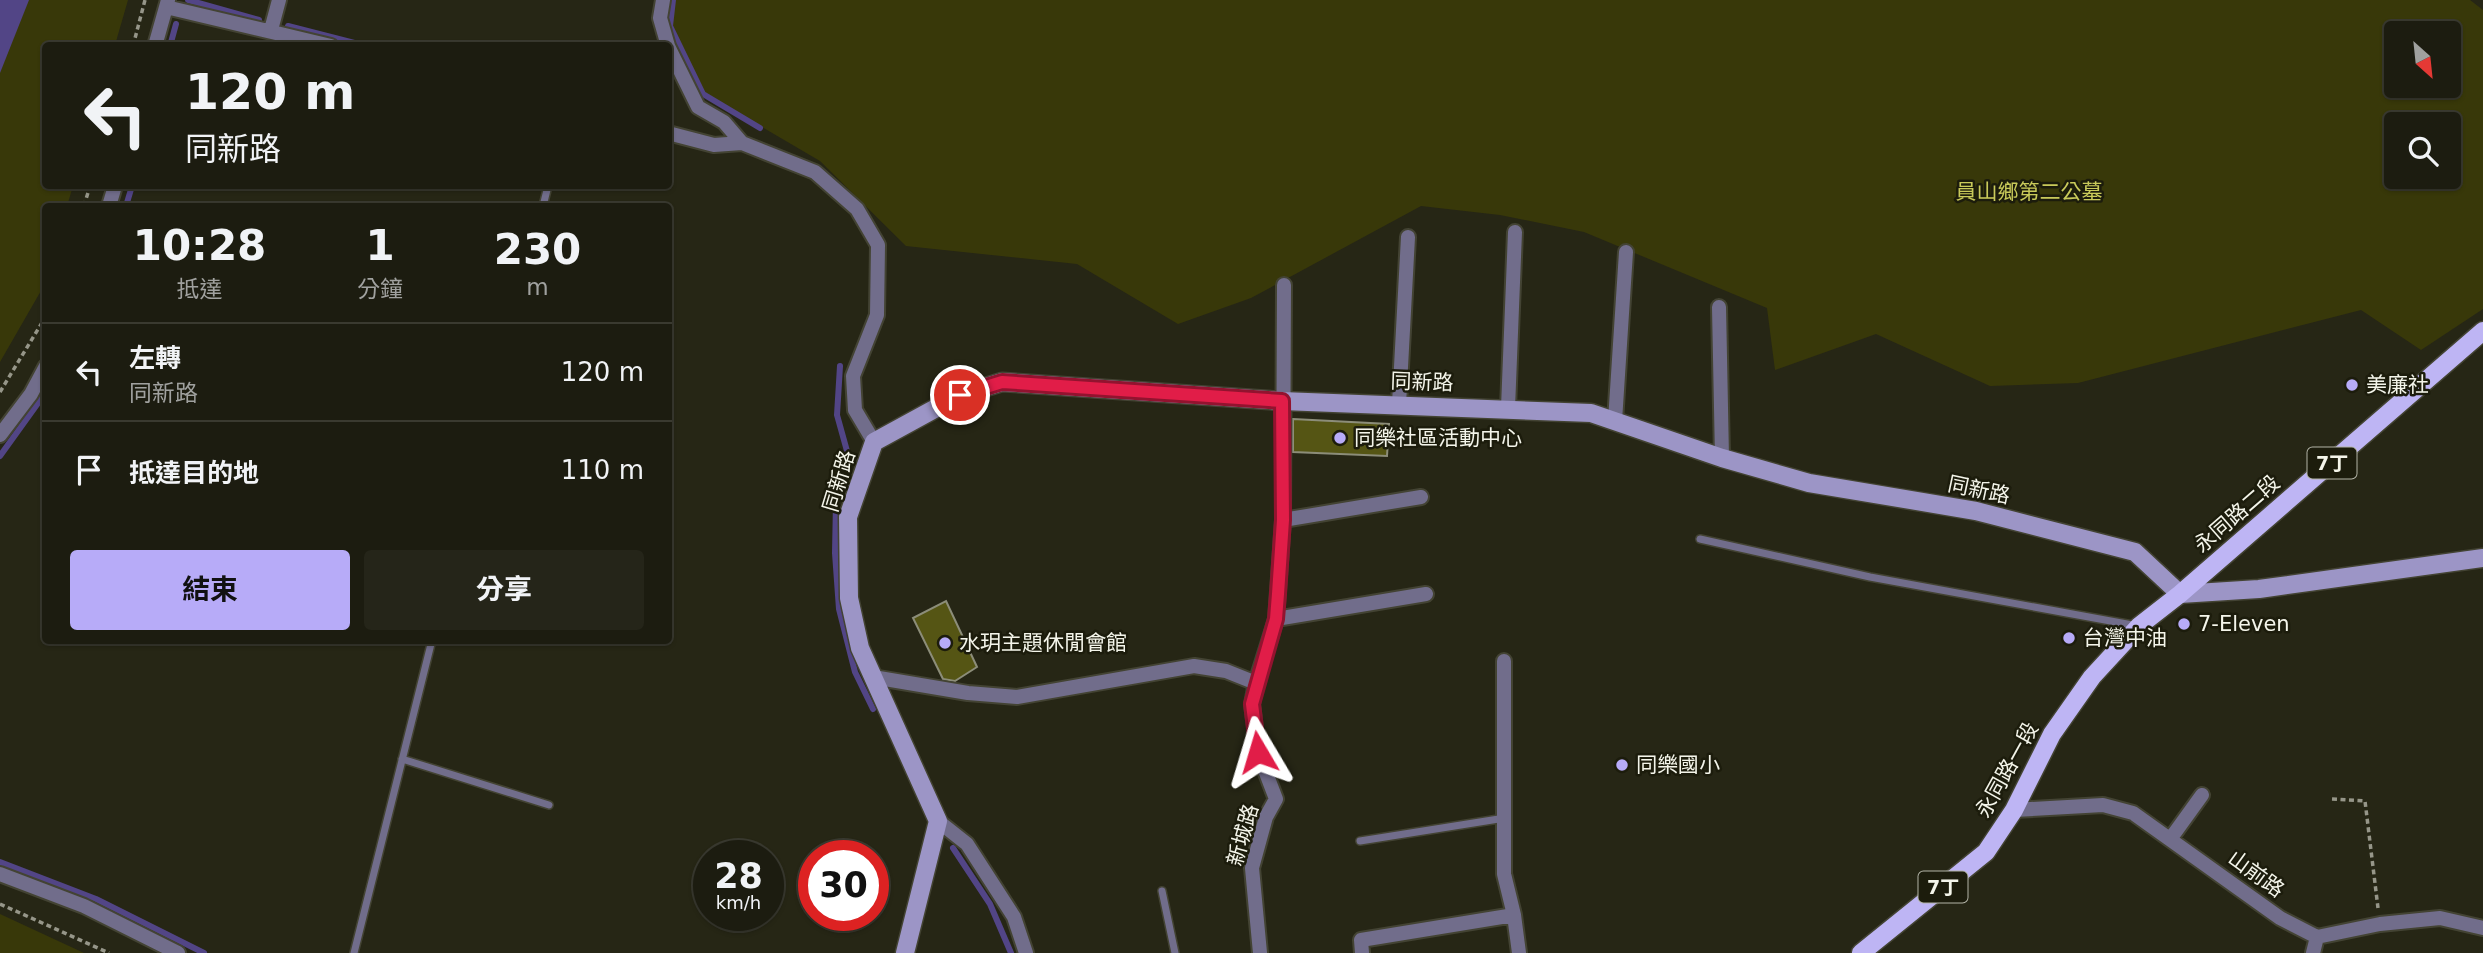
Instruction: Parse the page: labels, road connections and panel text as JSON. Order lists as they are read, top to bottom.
{
  "streets": {
    "main road": ["7丁", "永同路二段", "永同路一段"],
    "street": ["同新路", "新城路", "山前路"]
  },
  "crossings": [
    ["同新路", "永同路二段"],
    ["同新路", "永同路一段"],
    ["同新路", "新城路"],
    ["永同路二段", "永同路一段"],
    ["永同路一段", "山前路"]
  ],
  "parks": ["員山鄉第二公墓"],
  "places": [
    "美廉社",
    "同樂社區活動中心",
    "7-Eleven",
    "台灣中油",
    "水玥主題休閒會館",
    "同樂國小"
  ],
  "north": "bottom right",
  "page": {
    "turn": ["120 m", "同新路"],
    "eta": [
      "10:28",
      "抵達",
      "1",
      "分鐘",
      "230",
      "m"
    ],
    "list": [
      {
        "name": "左轉",
        "note": "同新路",
        "value": "120 m"
      },
      {
        "name": "抵達目的地",
        "value": "110 m"
      }
    ],
    "buttons": ["結束", "分享"],
    "speed": "28 km/h",
    "limit": "30"
  }
}
